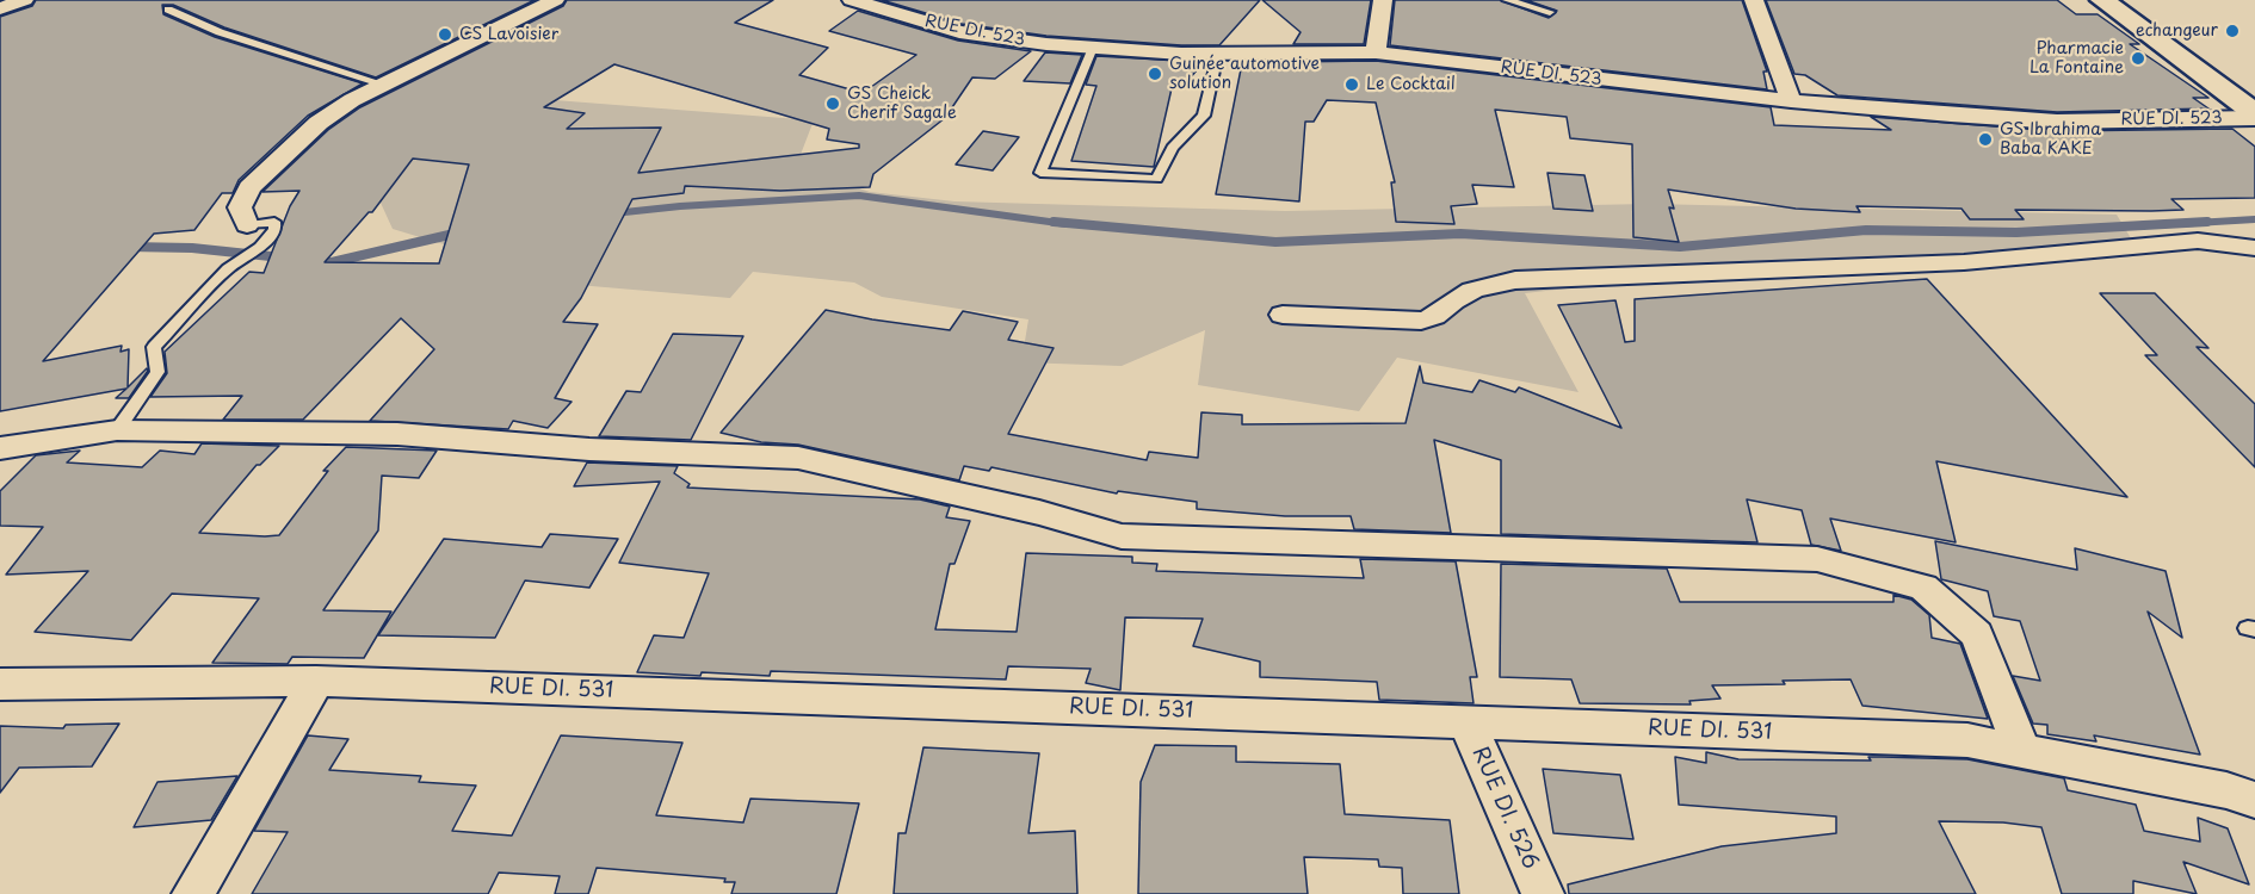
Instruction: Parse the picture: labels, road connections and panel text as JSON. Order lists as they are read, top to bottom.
{
  "streets": {
    "street": ["RUE DI. 523", "RUE DI. 531", "RUE DI. 526"]
  },
  "crossings": [
    ["RUE DI. 531", "RUE DI. 526"]
  ],
  "places": [
    "echangeur",
    "CS Lavoisier",
    "Pharmacie La Fontaine",
    "Guinée automotive solution",
    "Le Cocktail",
    "GS Cheick Cherif Sagale",
    "GS Ibrahima Baba KAKE"
  ]
}
